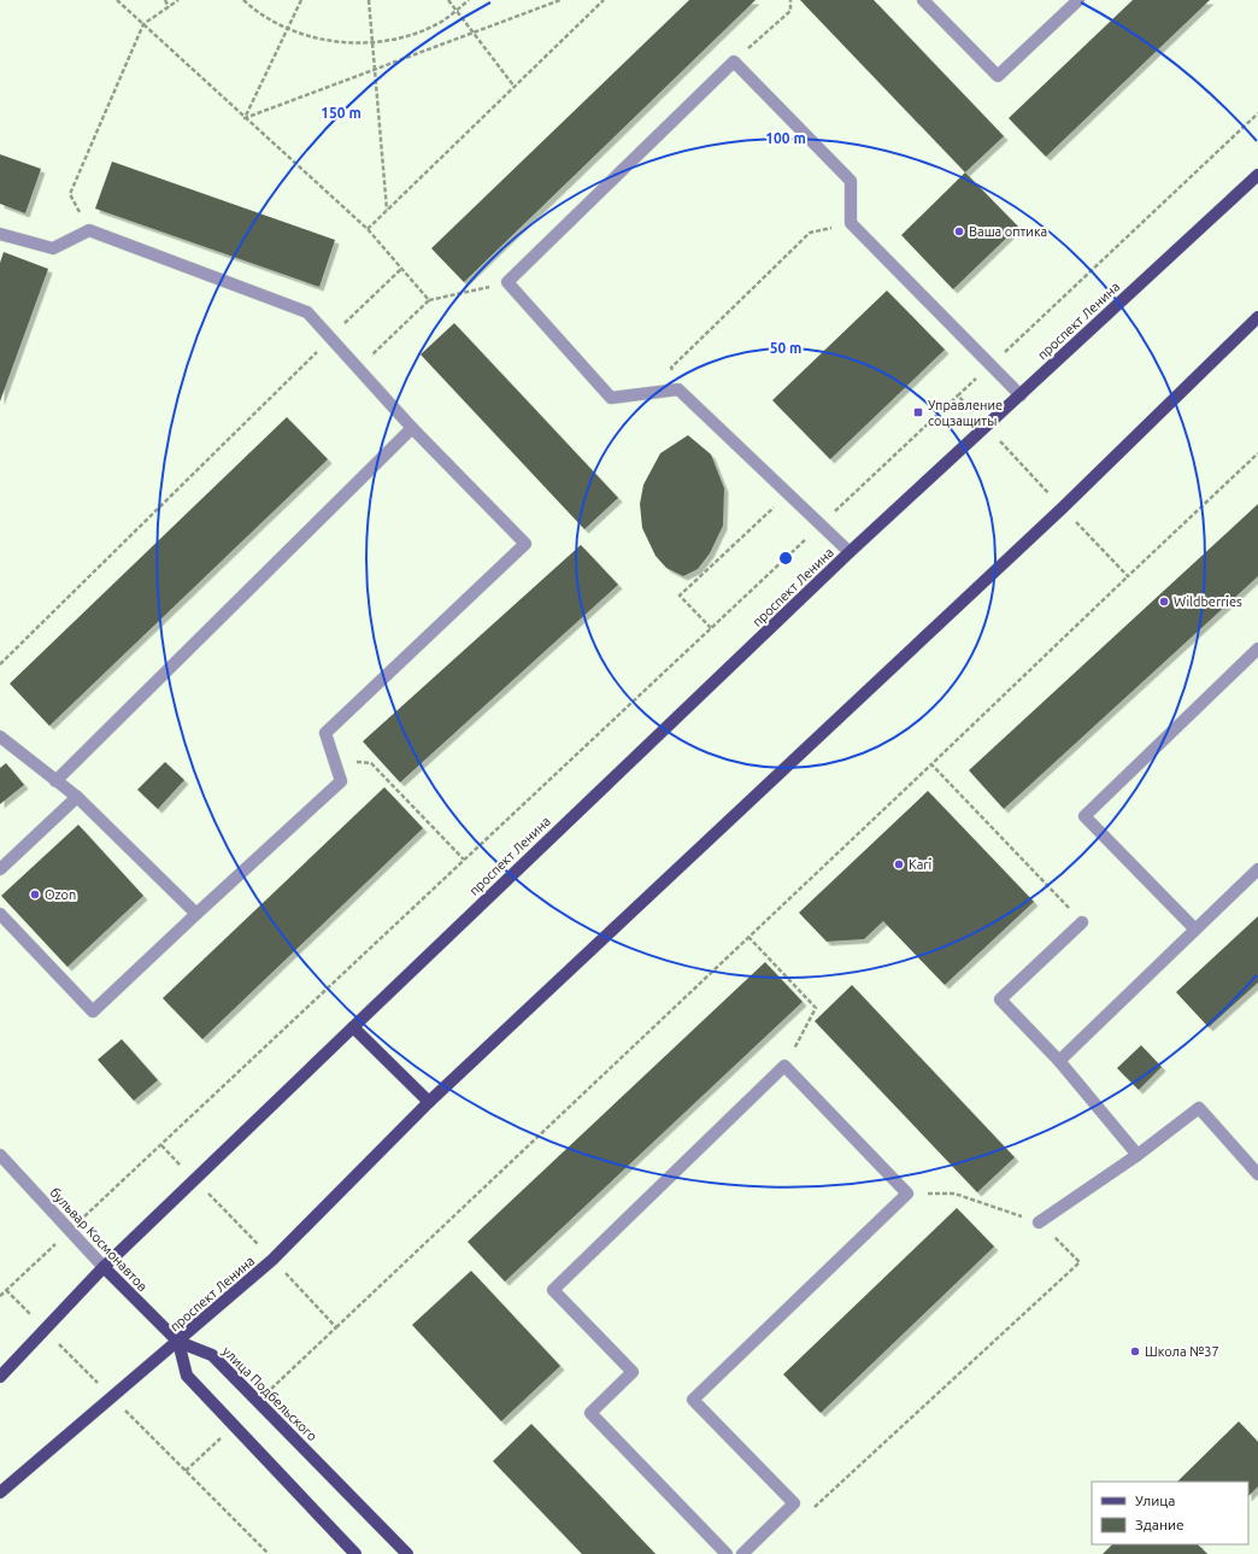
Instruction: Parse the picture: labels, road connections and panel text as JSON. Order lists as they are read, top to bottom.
{
  "streets": {
    "main road": ["проспект Ленина", "бульвар Космонавтов", "улица Подбельского"]
  },
  "crossings": [
    ["проспект Ленина", "бульвар Космонавтов"],
    ["проспект Ленина", "улица Подбельского"],
    ["бульвар Космонавтов", "улица Подбельского"]
  ],
  "places": {
    "other": [
      "Ваша оптика",
      "Wildberries",
      "Kari",
      "Ozon",
      "Школа №37"
    ],
    "transit": ["Управление соцзащиты"]
  },
  "legend": ["Улица", "Здание"],
  "rings": ["150 m", "100 m", "50 m"]
}
